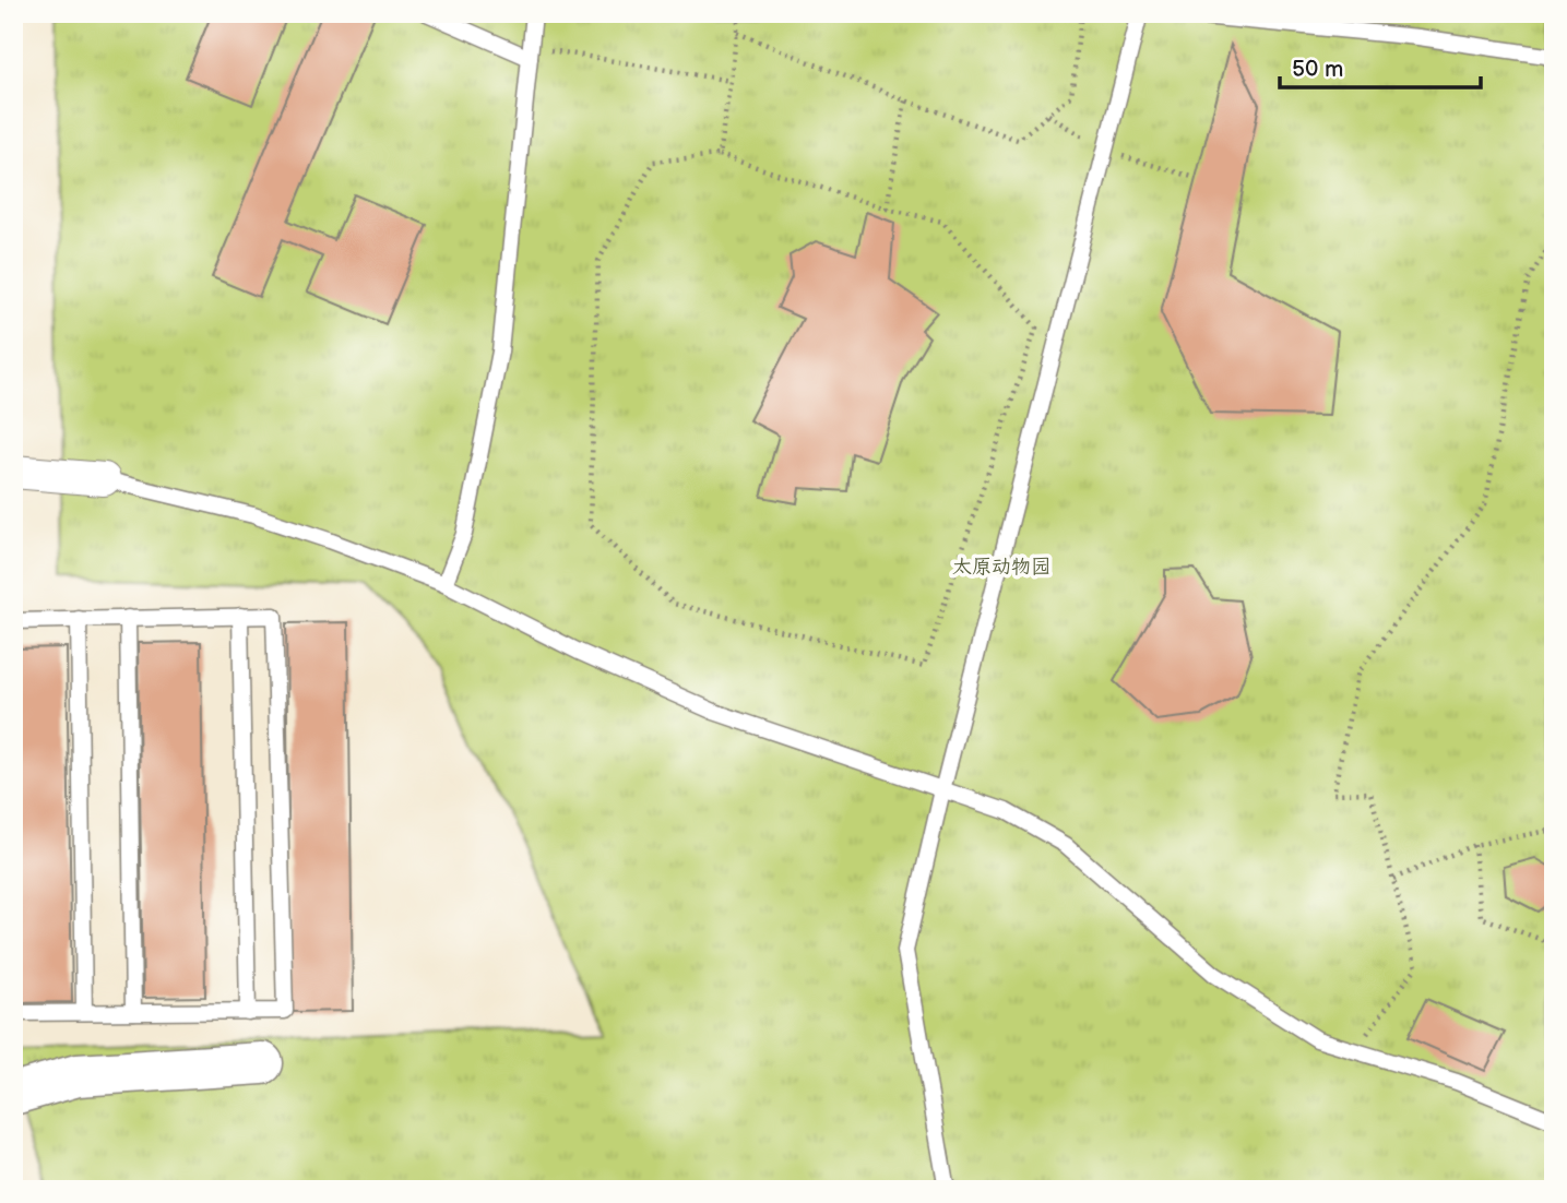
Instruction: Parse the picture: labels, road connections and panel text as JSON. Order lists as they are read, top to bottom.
{
  "parks": ["太原动物园"],
  "scale_bar": "50 m"
}
